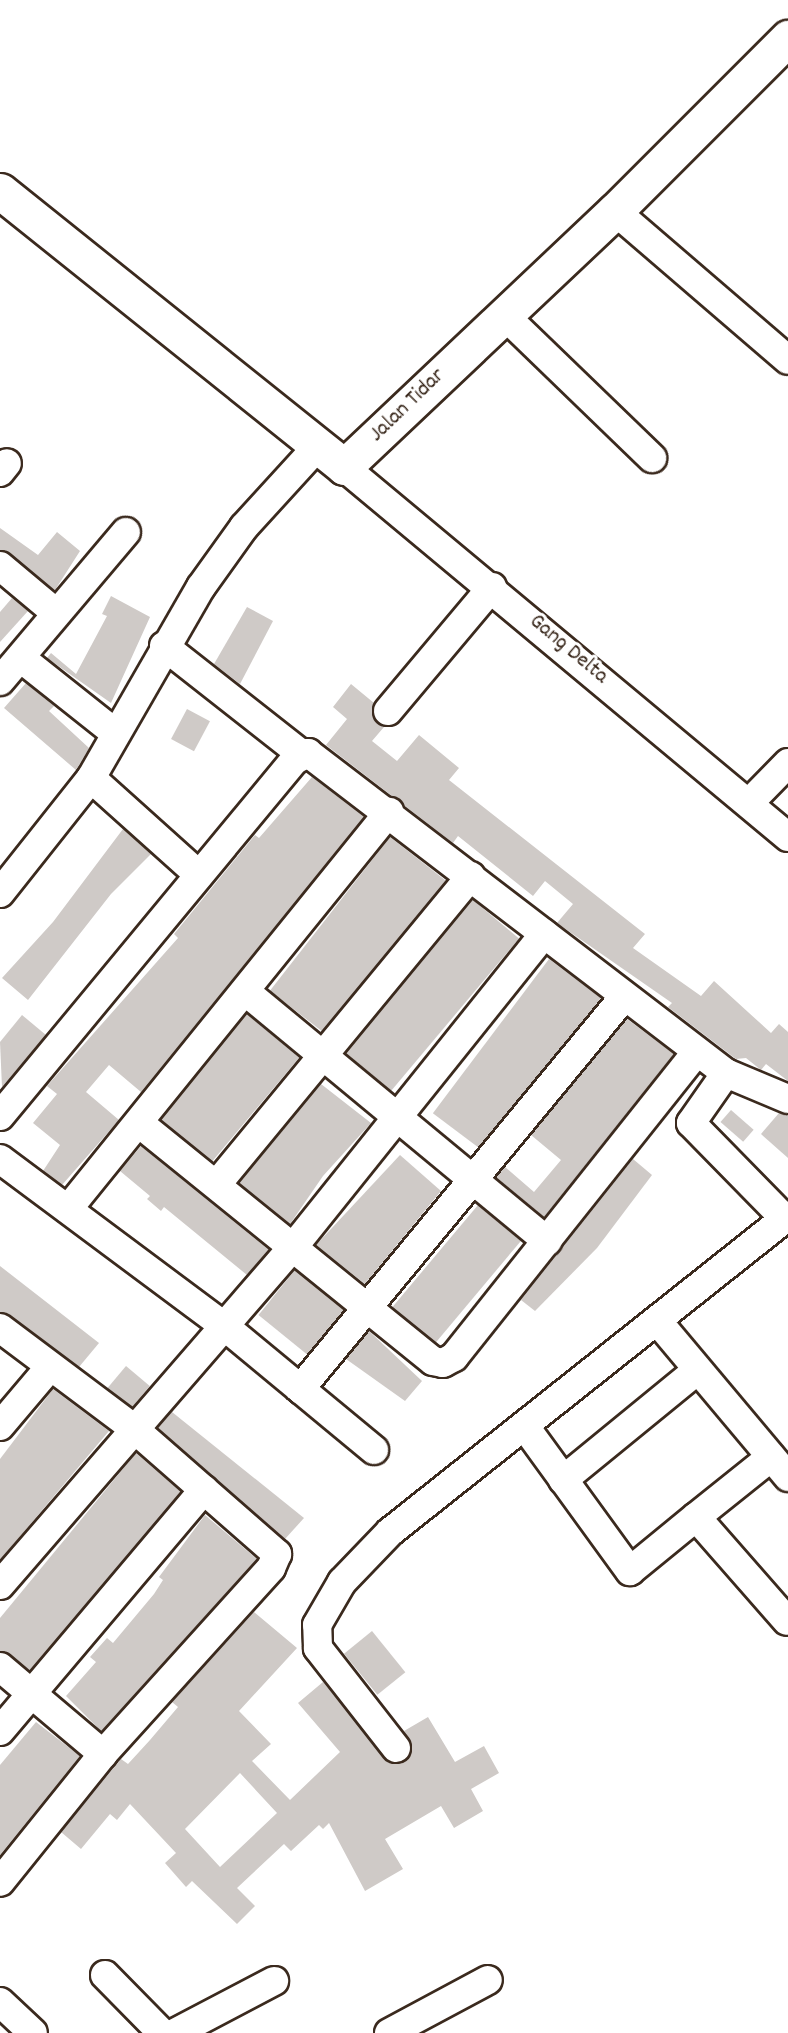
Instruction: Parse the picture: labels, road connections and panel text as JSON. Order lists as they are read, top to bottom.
{
  "streets": {
    "main road": ["Jalan Tidar"],
    "street": ["Gang Delta"]
  },
  "crossings": [
    ["Jalan Tidar", "Gang Delta"]
  ]
}
